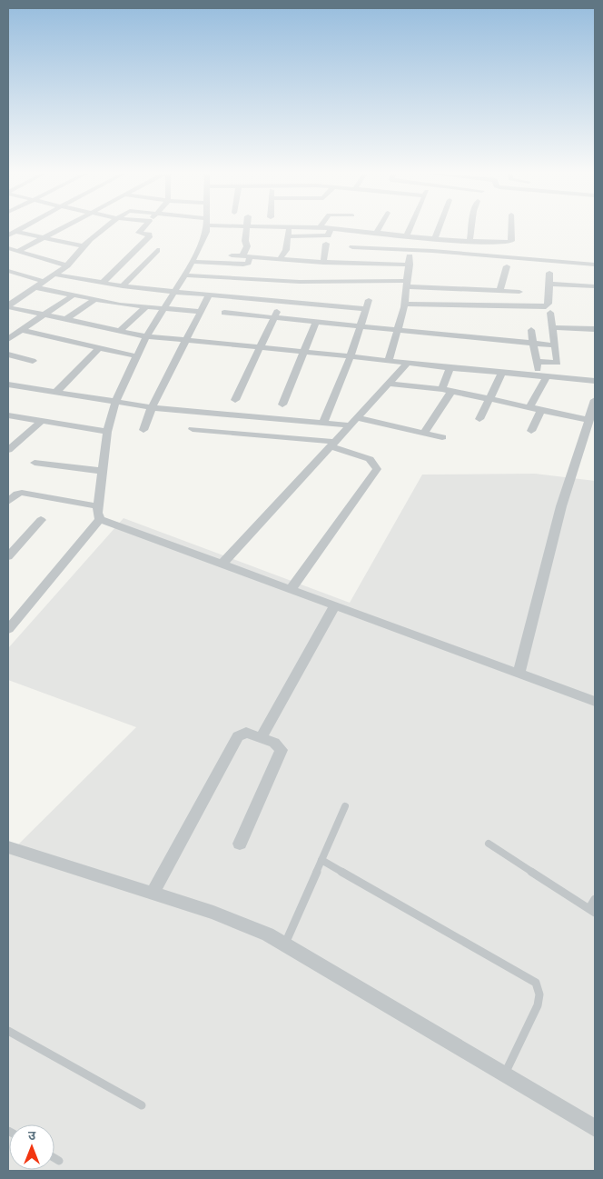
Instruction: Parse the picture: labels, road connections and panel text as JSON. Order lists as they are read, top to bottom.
{
  "north": "top"
}
